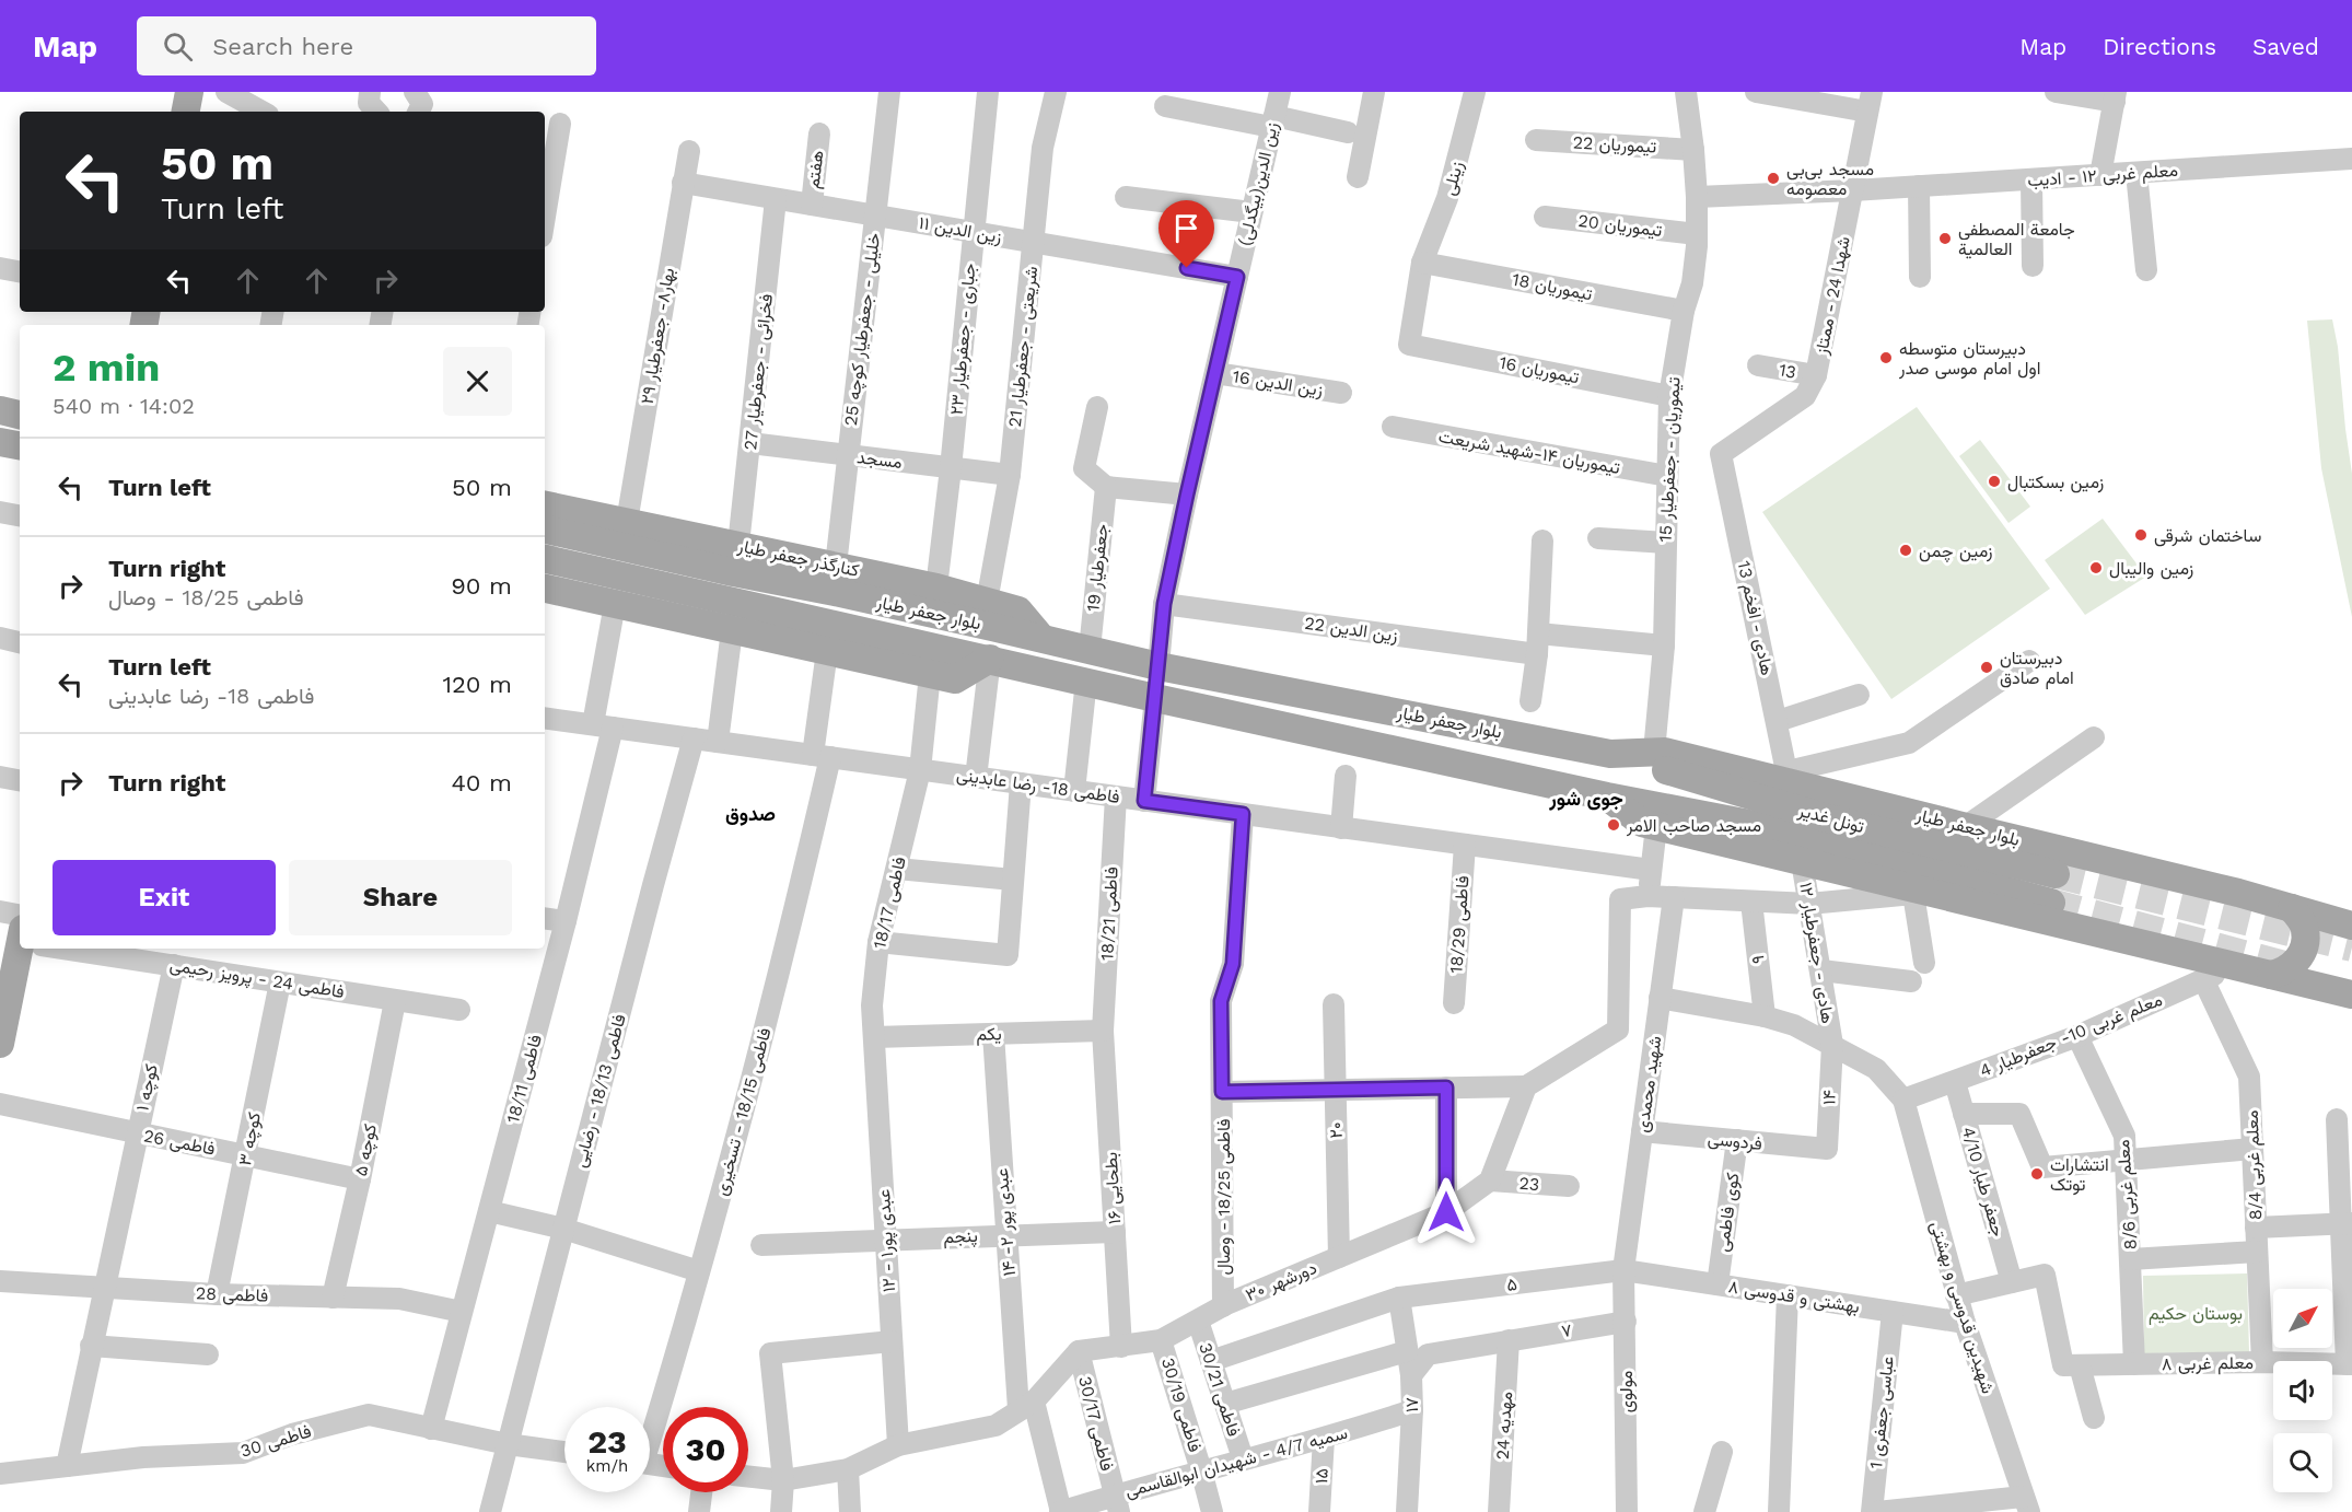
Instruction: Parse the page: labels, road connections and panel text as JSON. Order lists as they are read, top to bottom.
{
  "streets": {
    "main road": ["کنارگذر جعفر طیار", "بلوار جعفر طیار", "تونل غدیر"],
    "street": [
      "تیموریان 22",
      "هفتم",
      "معلم غربی ۱۲ - ادیب",
      "زینلی",
      "زین الدین(بیگدلی)",
      "تیموریان 20",
      "زین الدین ۱۱",
      "تیموریان 18",
      "شهدا 24 - ممتاز",
      "خلیلی - جعفرطیار کوچه 25",
      "بهار۸- جعفرطیار ۲۹",
      "جباری - جعفرطیار ۲۳",
      "شریعتی - جعفرطیار 21",
      "تیموریان 16",
      "13",
      "فخرائی - جعفرطیار 27",
      "زین الدین 16",
      "تیموریان ۱۴-شهید شریعت",
      "مسجد",
      "تیموریان - جعفرطیار 15",
      "جعفرطیار 19",
      "هادی - افخم 13",
      "زین الدین 22",
      "فاطمی 18- رضا عابدینی",
      "فاطمی 18/17",
      "فاطمی 18/21",
      "فاطمی 18/29",
      "هادی - جعفرطیار ۱۲",
      "۹",
      "فاطمی 24 - پرویز رحیمی",
      "یکم",
      "معلم غربی 10- جعفرطیار 4",
      "فاطمی 18/11",
      "شهید محمدی",
      "کوچه ۱",
      "فاطمی 18/13 - رضایی",
      "۱۴",
      "فاطمی 18/15 - تسخیری",
      "۲۰",
      "کوچه ۳",
      "فردوسی",
      "فاطمی 26",
      "کوچه ۵",
      "معلم غربی 8/4",
      "جعفر طیار 4/10",
      "23",
      "بطحایی ۱۶",
      "معلم غربی 8/6",
      "فاطمی 18/25 - وصال",
      "کوی فاطمی",
      "عبدی پور ۲- ۱۴",
      "پنجم",
      "عبدی پور۱ - ۱۲",
      "دورشهر ۳۰",
      "۵",
      "فاطمی 28",
      "بهشتی و قدوسی ۸",
      "شهیدین قدوسی و بهشتی",
      "۷",
      "معلم غربی ۸",
      "فاطمی 30/21",
      "مولوی",
      "فاطمی 30/19",
      "۱۷",
      "عباسی جعفری 1",
      "فاطمی 30/17",
      "مهدیه 24",
      "فاطمی 30",
      "سمیه 4/7 - شهیدان ابوالقاسمی",
      "۱۵"
    ]
  },
  "crossings": [
    ["تیموریان 22", "تیموریان - جعفرطیار 15"],
    ["هفتم", "زین الدین ۱۱"],
    ["معلم غربی ۱۲ - ادیب", "شهدا 24 - ممتاز"],
    ["معلم غربی ۱۲ - ادیب", "تیموریان - جعفرطیار 15"],
    ["زینلی", "تیموریان 18"],
    ["زینلی", "تیموریان 16"],
    ["زین الدین(بیگدلی)", "زین الدین ۱۱"],
    ["زین الدین(بیگدلی)", "زین الدین 16"],
    ["زین الدین(بیگدلی)", "بلوار جعفر طیار"],
    ["زین الدین(بیگدلی)", "زین الدین 22"],
    ["تیموریان 20", "تیموریان - جعفرطیار 15"],
    ["زین الدین ۱۱", "خلیلی - جعفرطیار کوچه 25"],
    ["زین الدین ۱۱", "بهار۸- جعفرطیار ۲۹"],
    ["زین الدین ۱۱", "جباری - جعفرطیار ۲۳"],
    ["زین الدین ۱۱", "شریعتی - جعفرطیار 21"],
    ["زین الدین ۱۱", "فخرائی - جعفرطیار 27"],
    ["تیموریان 18", "تیموریان - جعفرطیار 15"],
    ["شهدا 24 - ممتاز", "13"],
    ["شهدا 24 - ممتاز", "هادی - افخم 13"],
    ["خلیلی - جعفرطیار کوچه 25", "مسجد"],
    ["خلیلی - جعفرطیار کوچه 25", "کنارگذر جعفر طیار"],
    ["بهار۸- جعفرطیار ۲۹", "کنارگذر جعفر طیار"],
    ["جباری - جعفرطیار ۲۳", "مسجد"],
    ["جباری - جعفرطیار ۲۳", "کنارگذر جعفر طیار"],
    ["شریعتی - جعفرطیار 21", "مسجد"],
    ["شریعتی - جعفرطیار 21", "کنارگذر جعفر طیار"],
    ["تیموریان 16", "تیموریان - جعفرطیار 15"],
    ["فخرائی - جعفرطیار 27", "مسجد"],
    ["فخرائی - جعفرطیار 27", "کنارگذر جعفر طیار"],
    ["تیموریان ۱۴-شهید شریعت", "تیموریان - جعفرطیار 15"],
    ["تیموریان - جعفرطیار 15", "بلوار جعفر طیار"],
    ["تیموریان - جعفرطیار 15", "زین الدین 22"],
    ["کنارگذر جعفر طیار", "بلوار جعفر طیار"],
    ["جعفرطیار 19", "بلوار جعفر طیار"],
    ["بلوار جعفر طیار", "هادی - افخم 13"],
    ["بلوار جعفر طیار", "تونل غدیر"],
    ["بلوار جعفر طیار", "هادی - جعفرطیار ۱۲"],
    ["بلوار جعفر طیار", "معلم غربی 10- جعفرطیار 4"],
    ["فاطمی 18- رضا عابدینی", "فاطمی 18/17"],
    ["فاطمی 18- رضا عابدینی", "فاطمی 18/21"],
    ["فاطمی 18- رضا عابدینی", "فاطمی 18/29"],
    ["فاطمی 18- رضا عابدینی", "فاطمی 18/11"],
    ["فاطمی 18- رضا عابدینی", "فاطمی 18/13 - رضایی"],
    ["فاطمی 18- رضا عابدینی", "فاطمی 18/15 - تسخیری"],
    ["فاطمی 18- رضا عابدینی", "فاطمی 18/25 - وصال"],
    ["فاطمی 18/17", "یکم"],
    ["فاطمی 18/17", "عبدی پور۱ - ۱۲"],
    ["فاطمی 18/21", "یکم"],
    ["فاطمی 18/21", "بطحایی ۱۶"],
    ["هادی - جعفرطیار ۱۲", "۱۴"],
    ["فاطمی 24 - پرویز رحیمی", "کوچه ۱"],
    ["فاطمی 24 - پرویز رحیمی", "کوچه ۳"],
    ["فاطمی 24 - پرویز رحیمی", "کوچه ۵"],
    ["یکم", "بطحایی ۱۶"],
    ["یکم", "عبدی پور ۲- ۱۴"],
    ["یکم", "عبدی پور۱ - ۱۲"],
    ["معلم غربی 10- جعفرطیار 4", "معلم غربی 8/4"],
    ["معلم غربی 10- جعفرطیار 4", "جعفر طیار 4/10"],
    ["معلم غربی 10- جعفرطیار 4", "معلم غربی 8/6"],
    ["معلم غربی 10- جعفرطیار 4", "شهیدین قدوسی و بهشتی"],
    ["فاطمی 18/11", "فاطمی 28"],
    ["فاطمی 18/11", "فاطمی 30"],
    ["شهید محمدی", "فردوسی"],
    ["شهید محمدی", "۵"],
    ["شهید محمدی", "بهشتی و قدوسی ۸"],
    ["شهید محمدی", "مولوی"],
    ["کوچه ۱", "فاطمی 26"],
    ["کوچه ۱", "فاطمی 28"],
    ["کوچه ۱", "فاطمی 30"],
    ["فاطمی 18/13 - رضایی", "فاطمی 30"],
    ["۱۴", "فردوسی"],
    ["۲۰", "دورشهر ۳۰"],
    ["کوچه ۳", "فاطمی 26"],
    ["کوچه ۳", "فاطمی 28"],
    ["فردوسی", "کوی فاطمی"],
    ["فاطمی 26", "کوچه ۵"],
    ["کوچه ۵", "فاطمی 28"],
    ["معلم غربی 8/4", "معلم غربی ۸"],
    ["23", "دورشهر ۳۰"],
    ["بطحایی ۱۶", "پنجم"],
    ["بطحایی ۱۶", "دورشهر ۳۰"],
    ["معلم غربی 8/6", "معلم غربی ۸"],
    ["فاطمی 18/25 - وصال", "دورشهر ۳۰"],
    ["کوی فاطمی", "بهشتی و قدوسی ۸"],
    ["عبدی پور ۲- ۱۴", "پنجم"],
    ["عبدی پور ۲- ۱۴", "سمیه 4/7 - شهیدان ابوالقاسمی"],
    ["پنجم", "عبدی پور۱ - ۱۲"],
    ["دورشهر ۳۰", "فاطمی 30/21"],
    ["دورشهر ۳۰", "فاطمی 30/19"],
    ["دورشهر ۳۰", "فاطمی 30/17"],
    ["۵", "بهشتی و قدوسی ۸"],
    ["۵", "فاطمی 30/21"],
    ["۵", "مولوی"],
    ["۵", "۱۷"],
    ["بهشتی و قدوسی ۸", "شهیدین قدوسی و بهشتی"],
    ["بهشتی و قدوسی ۸", "مولوی"],
    ["بهشتی و قدوسی ۸", "عباسی جعفری 1"],
    ["۷", "مولوی"],
    ["۷", "۱۷"],
    ["۷", "مهدیه 24"],
    ["فاطمی 30/21", "سمیه 4/7 - شهیدان ابوالقاسمی"],
    ["فاطمی 30/19", "سمیه 4/7 - شهیدان ابوالقاسمی"],
    ["۱۷", "سمیه 4/7 - شهیدان ابوالقاسمی"],
    ["فاطمی 30/17", "سمیه 4/7 - شهیدان ابوالقاسمی"],
    ["سمیه 4/7 - شهیدان ابوالقاسمی", "۱۵"]
  ],
  "districts": ["جوی شور", "صدوق"],
  "parks": ["بوستان حکیم"],
  "places": [
    "مسجد بی‌بی معصومه",
    "جامعة المصطفی العالمیة",
    "دبیرستان متوسطه اول امام موسی صدر",
    "زمین بسکتبال",
    "ساختمان شرقی",
    "زمین چمن",
    "زمین والیبال",
    "دبیرستان امام صادق",
    "مسجد صاحب الامر",
    "انتشارات توتک"
  ],
  "north": "top right",
  "page": {
    "header": "Map",
    "search": "Search here",
    "nav": ["Map", "Directions", "Saved"],
    "turn": ["50 m", "Turn left"],
    "heading": ["2 min", "540 m · 14:02"],
    "list": [
      {
        "name": "Turn left",
        "value": "50 m"
      },
      {
        "name": "Turn right",
        "note": "فاطمی 18/25 - وصال",
        "value": "90 m"
      },
      {
        "name": "Turn left",
        "note": "فاطمی 18- رضا عابدینی",
        "value": "120 m"
      },
      {
        "name": "Turn right",
        "value": "40 m"
      }
    ],
    "buttons": ["Exit", "Share"],
    "speed": "23 km/h",
    "limit": "30"
  }
}
